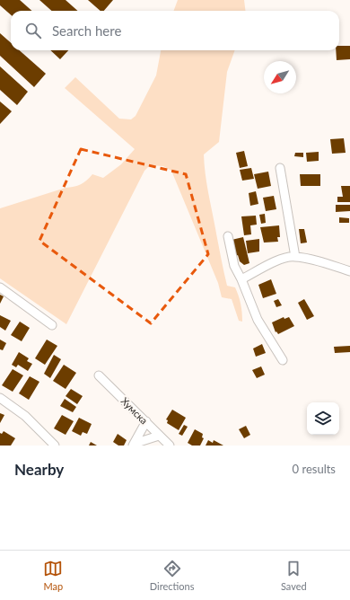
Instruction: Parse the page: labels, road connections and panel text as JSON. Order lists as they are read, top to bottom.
{
  "streets": {
    "street": ["Хумска"]
  },
  "north": "bottom left",
  "page": {
    "search": "Search here",
    "heading": ["Nearby", "0 results"],
    "nav": ["Map", "Directions", "Saved"]
  }
}
